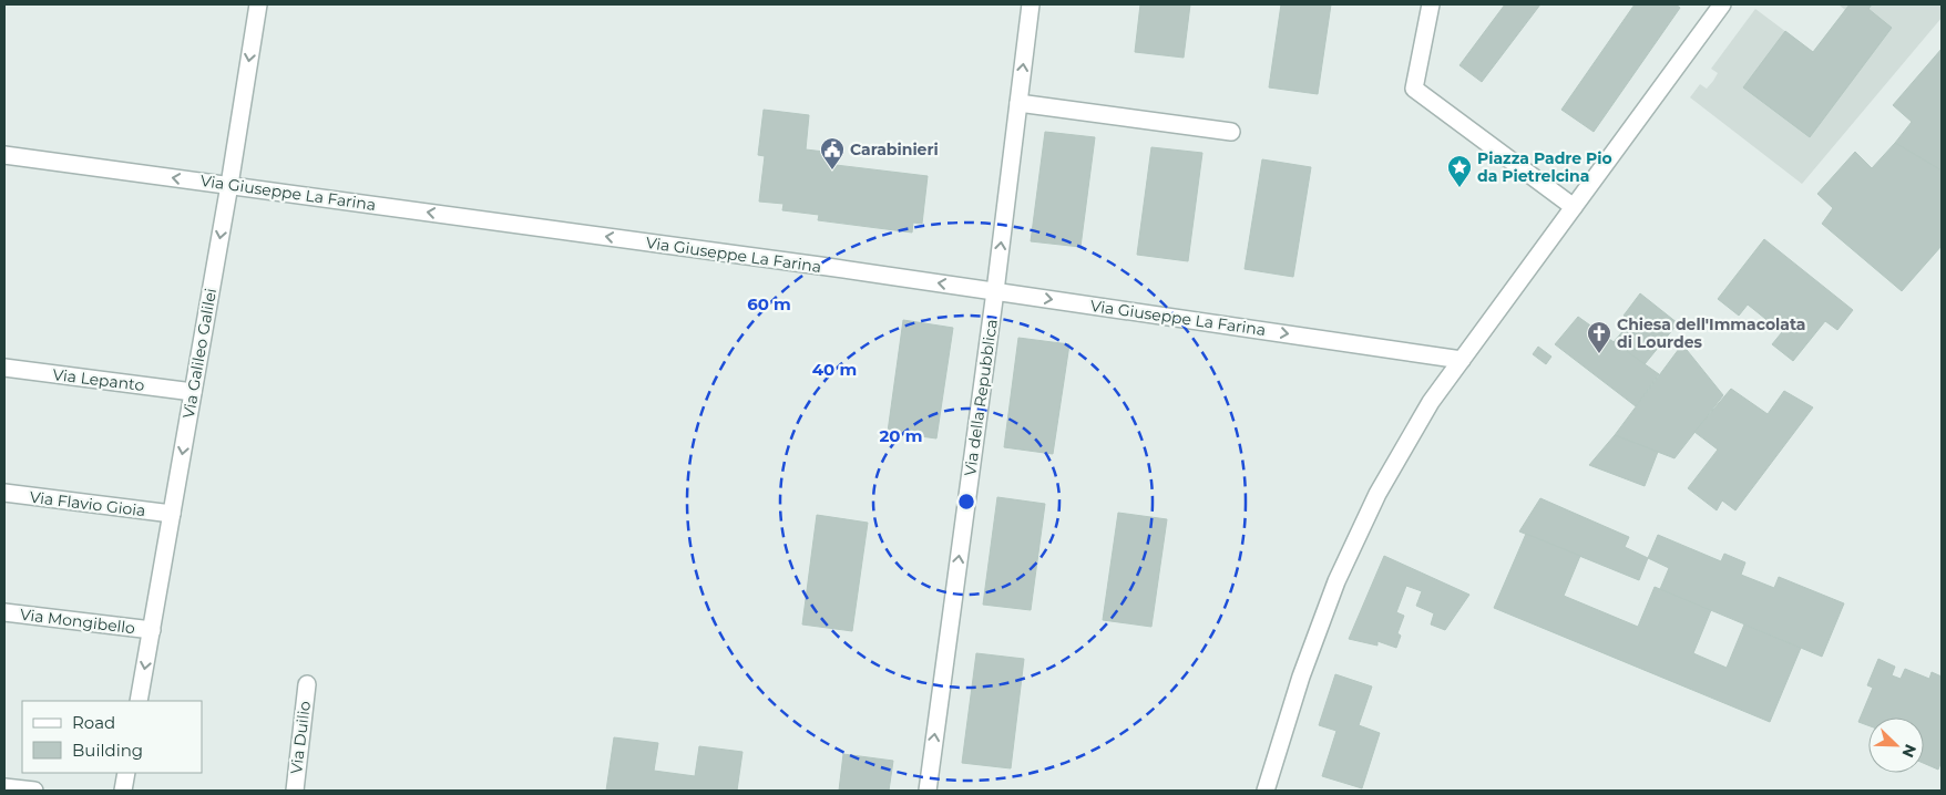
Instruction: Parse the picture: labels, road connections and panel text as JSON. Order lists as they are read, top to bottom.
{
  "streets": {
    "street": [
      "Via Giuseppe La Farina",
      "Via Galileo Galilei",
      "Via Lepanto",
      "Via della Repubblica",
      "Via Flavio Gioia",
      "Via Mongibello",
      "Via Duilio"
    ]
  },
  "crossings": [
    ["Via Giuseppe La Farina", "Via Galileo Galilei"],
    ["Via Giuseppe La Farina", "Via della Repubblica"],
    ["Via Galileo Galilei", "Via Lepanto"],
    ["Via Galileo Galilei", "Via Flavio Gioia"],
    ["Via Galileo Galilei", "Via Mongibello"]
  ],
  "one_way": ["Via Galileo Galilei", "Via della Repubblica"],
  "places": {
    "public building": ["Carabinieri"],
    "place": ["Piazza Padre Pio da Pietrelcina"],
    "church": ["Chiesa dell'Immacolata di Lourdes"]
  },
  "legend": ["Road", "Building"],
  "north": "bottom right",
  "rings": ["60 m", "40 m", "20 m"]
}
